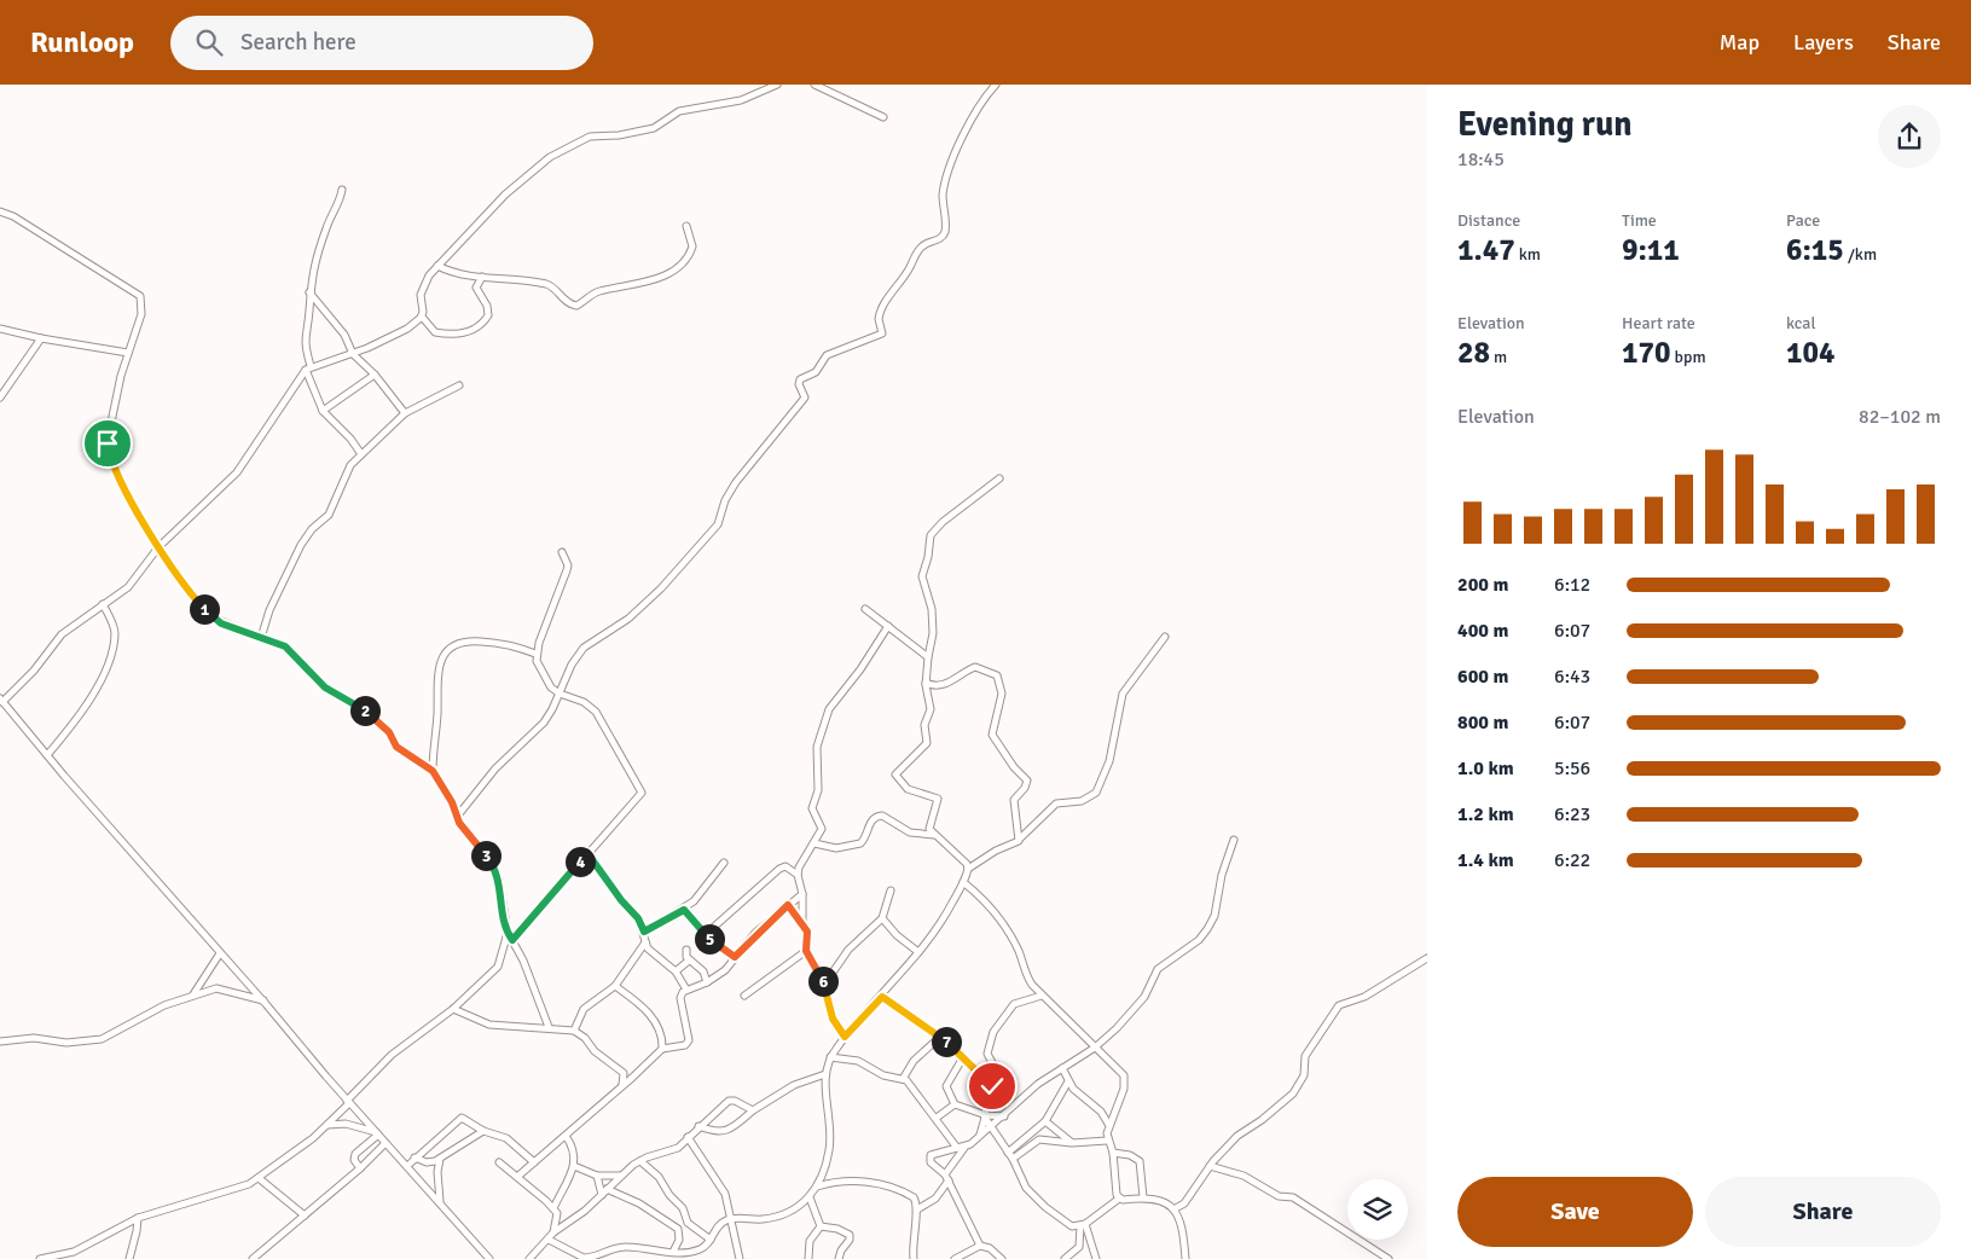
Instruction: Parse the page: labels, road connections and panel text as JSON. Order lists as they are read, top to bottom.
{
  "page": {
    "header": "Runloop",
    "search": "Search here",
    "nav": ["Map", "Layers", "Share"],
    "heading": ["Evening run", "18:45"],
    "stats": [
      ["Distance", "1.47 km"],
      ["Time", "9:11"],
      ["Pace", "6:15 /km"],
      ["Elevation", "28 m"],
      ["Heart rate", "170 bpm"],
      ["kcal", "104"]
    ],
    "chart": ["Elevation", "82–102 m"],
    "list": [
      {
        "name": "200 m",
        "note": "6:12"
      },
      {
        "name": "400 m",
        "note": "6:07"
      },
      {
        "name": "600 m",
        "note": "6:43"
      },
      {
        "name": "800 m",
        "note": "6:07"
      },
      {
        "name": "1.0 km",
        "note": "5:56"
      },
      {
        "name": "1.2 km",
        "note": "6:23"
      },
      {
        "name": "1.4 km",
        "note": "6:22"
      }
    ],
    "pins": [
      "1",
      "2",
      "3",
      "4",
      "5",
      "6",
      "7"
    ],
    "buttons": ["Save", "Share"]
  }
}
